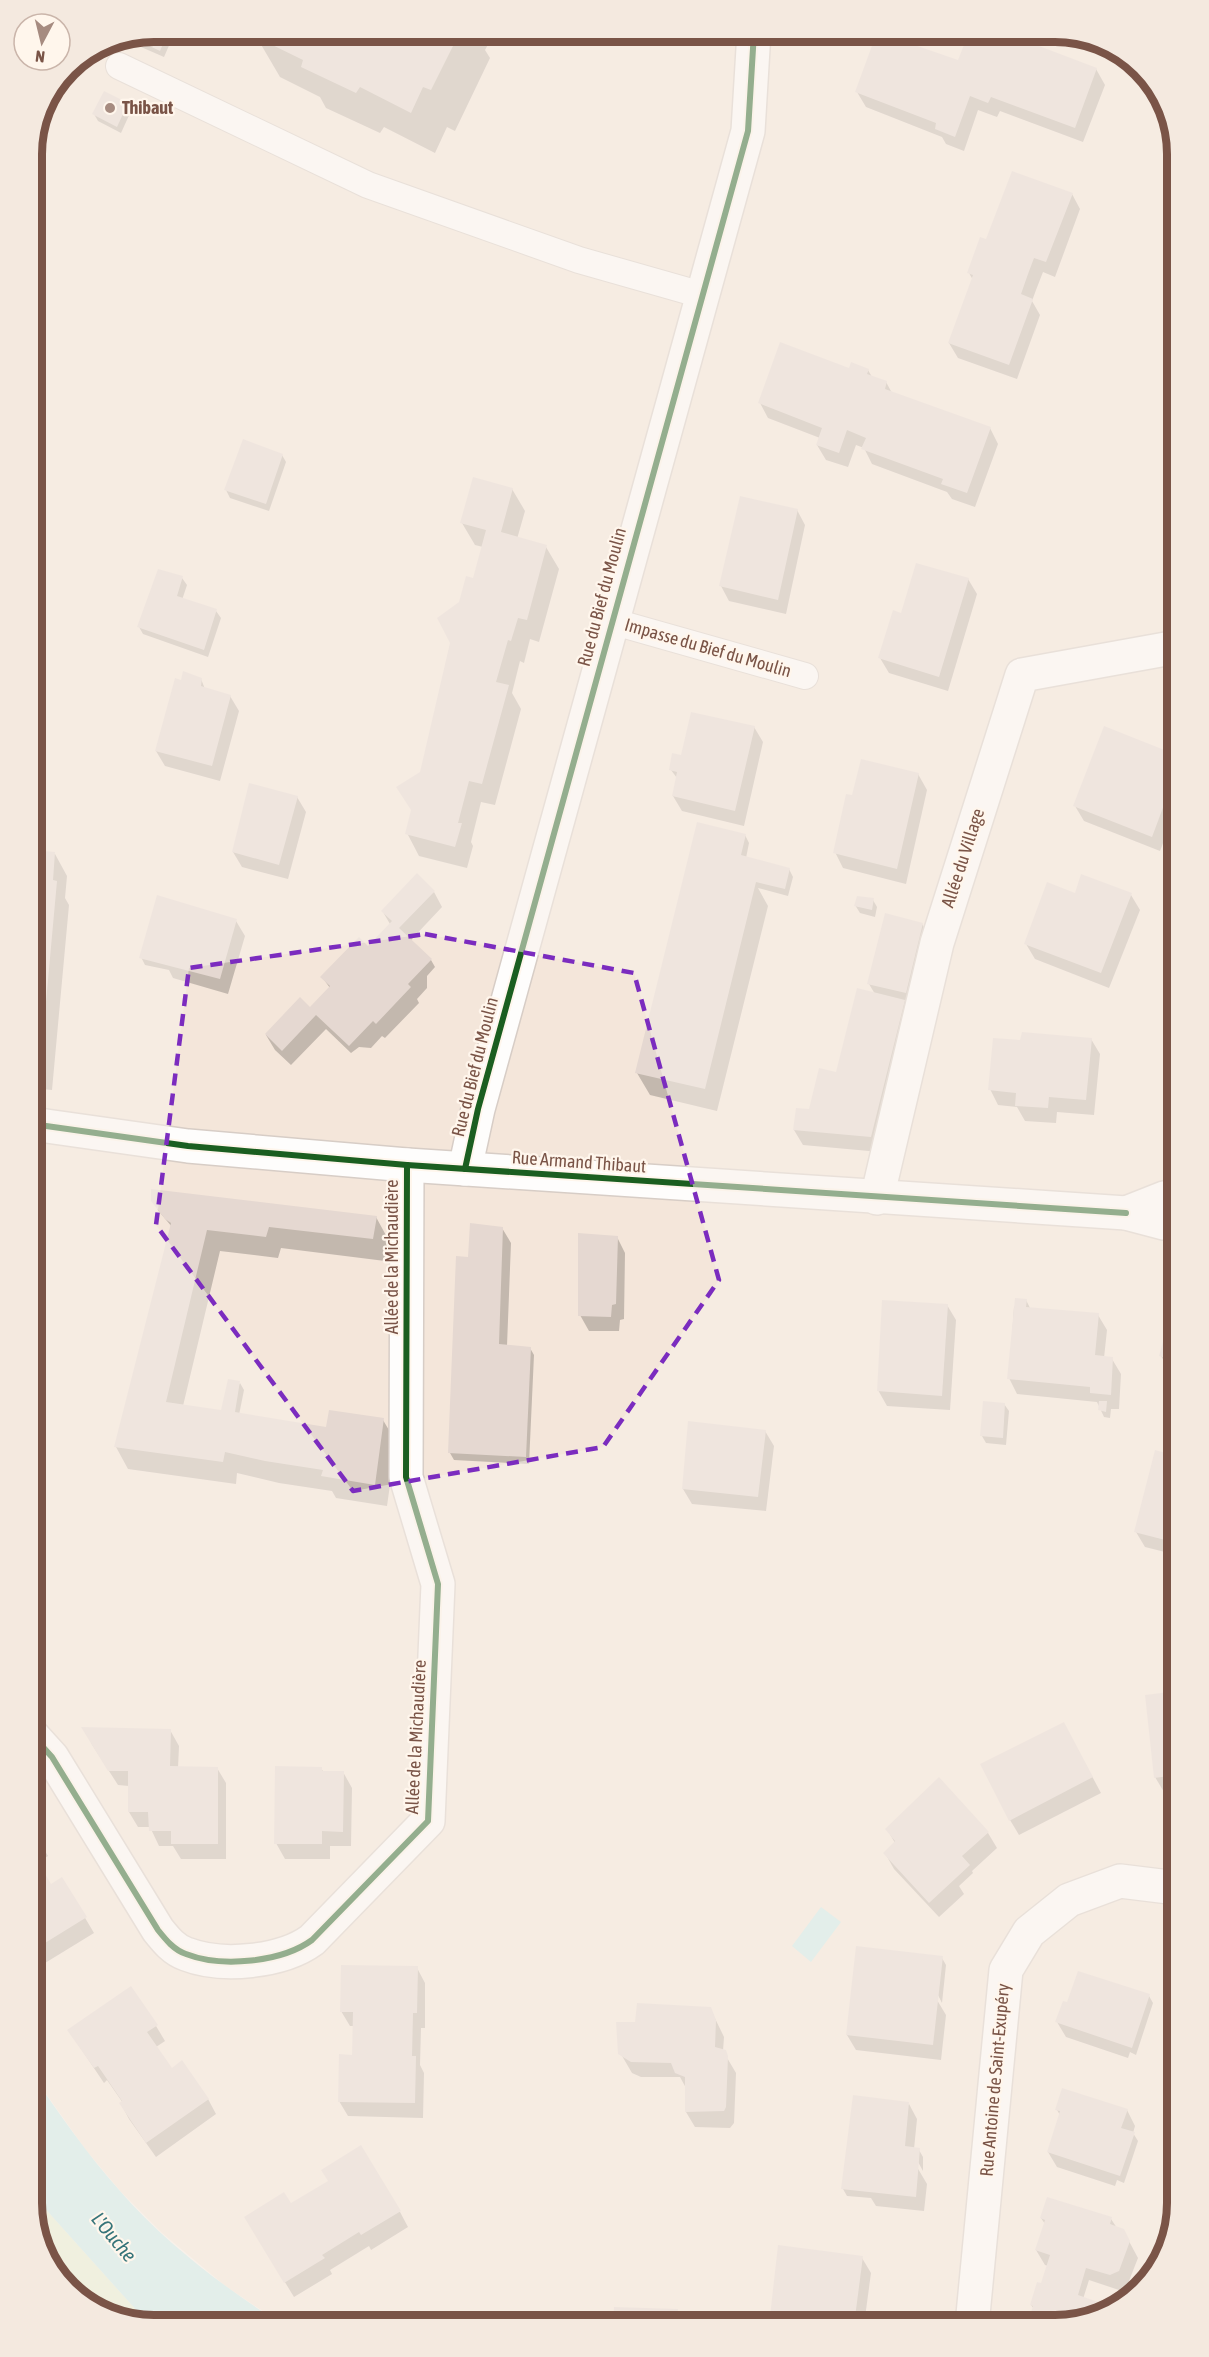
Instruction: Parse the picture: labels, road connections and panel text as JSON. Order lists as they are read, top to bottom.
{
  "streets": {
    "street": [
      "Rue du Bief du Moulin",
      "Allée du Village",
      "Rue Armand Thibaut",
      "Allée de la Michaudière",
      "Rue Antoine de Saint-Exupéry"
    ],
    "lane": ["Impasse du Bief du Moulin"]
  },
  "crossings": [
    ["Rue du Bief du Moulin", "Impasse du Bief du Moulin"],
    ["Rue du Bief du Moulin", "Rue Armand Thibaut"],
    ["Allée du Village", "Rue Armand Thibaut"],
    ["Rue Armand Thibaut", "Allée de la Michaudière"]
  ],
  "water": ["L'Ouche"],
  "places": ["Thibaut"],
  "north": "bottom"
}
